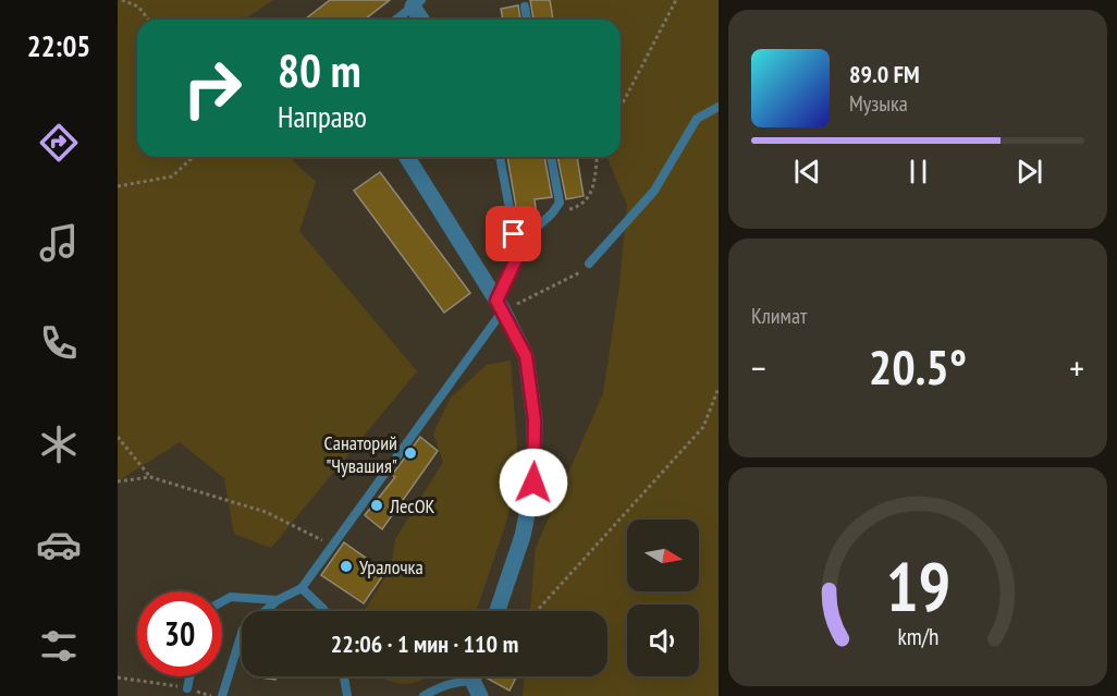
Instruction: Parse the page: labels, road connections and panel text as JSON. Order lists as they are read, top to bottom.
{
  "places": ["Санаторий \"Чувашия\"", "ЛесОК", "Уралочка"],
  "north": "right",
  "page": {
    "tabs": "22:05",
    "turn": ["80 m", "Направо"],
    "song": ["89.0 FM", "Музыка"],
    "tile": "Климат",
    "heat": ["−", "20.5°", "+"],
    "limit": "30",
    "trip": "22:06 · 1 мин · 110 m",
    "gauge": ["19", "km/h"]
  }
}
